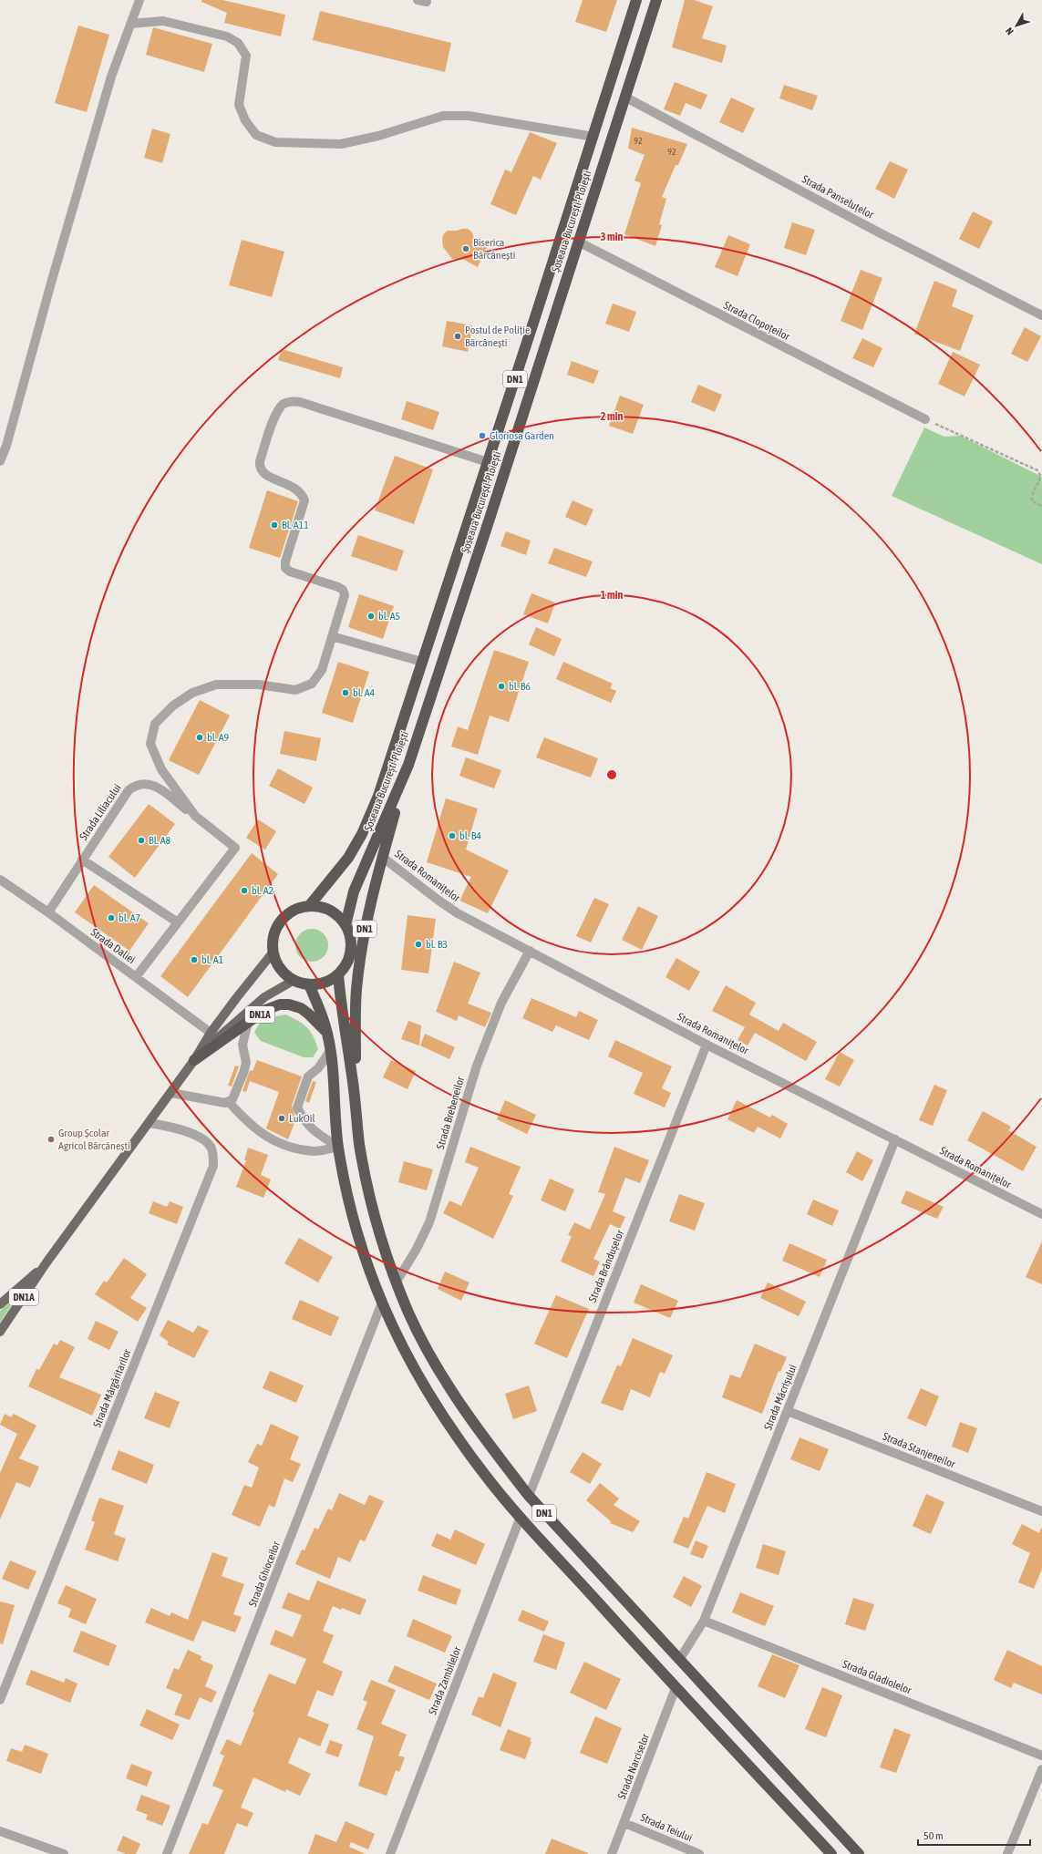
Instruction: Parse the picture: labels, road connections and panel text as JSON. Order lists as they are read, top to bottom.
{
  "streets": {
    "highway": ["Șoseaua București-Ploiești", "DN1", "DN1A"],
    "street": [
      "Strada Panseluțelor",
      "Strada Clopoțeilor",
      "Strada Liliacului",
      "Strada Romanițelor",
      "Strada Daliei",
      "Strada Brebeneilor",
      "Strada Brândușelor",
      "Strada Mărgăritarilor",
      "Strada Măcrișului",
      "Strada Stanjeneilor",
      "Strada Ghioceilor",
      "Strada Gladiolelor",
      "Strada Zambilelor",
      "Strada Narciselor",
      "Strada Teiului"
    ]
  },
  "crossings": [
    ["Strada Panseluțelor", "Șoseaua București-Ploiești"],
    ["Șoseaua București-Ploiești", "Strada Clopoțeilor"],
    ["Șoseaua București-Ploiești", "DN1"],
    ["Șoseaua București-Ploiești", "DN1A"],
    ["DN1", "Strada Romanițelor"],
    ["DN1", "DN1A"],
    ["DN1", "Strada Brebeneilor"],
    ["DN1", "Strada Brândușelor"],
    ["DN1", "Strada Măcrișului"],
    ["DN1", "Strada Ghioceilor"],
    ["DN1", "Strada Zambilelor"],
    ["DN1", "Strada Narciselor"],
    ["Strada Liliacului", "Strada Daliei"],
    ["Strada Romanițelor", "Strada Brebeneilor"],
    ["Strada Romanițelor", "Strada Brândușelor"],
    ["Strada Romanițelor", "Strada Măcrișului"],
    ["Strada Daliei", "DN1A"],
    ["DN1A", "Strada Mărgăritarilor"],
    ["Strada Măcrișului", "Strada Stanjeneilor"],
    ["Strada Măcrișului", "Strada Gladiolelor"],
    ["Strada Narciselor", "Strada Teiului"]
  ],
  "places": [
    "Biserica Bărcănești",
    "Postul de Poliție Bărcănești",
    "Gloriosa Garden",
    "Bl. A11",
    "bl. A5",
    "bl. B6",
    "bl. A4",
    "bl. A9",
    "bl. B4",
    "Bl. A8",
    "bl. A2",
    "bl. A7",
    "bl. B3",
    "bl. A1",
    "LukOil",
    "Group Școlar Agricol Bărcănești"
  ],
  "house_numbers": ["92", "92"],
  "scale_bar": "50 m",
  "north": "bottom left",
  "rings": ["3 min", "2 min", "1 min"]
}
